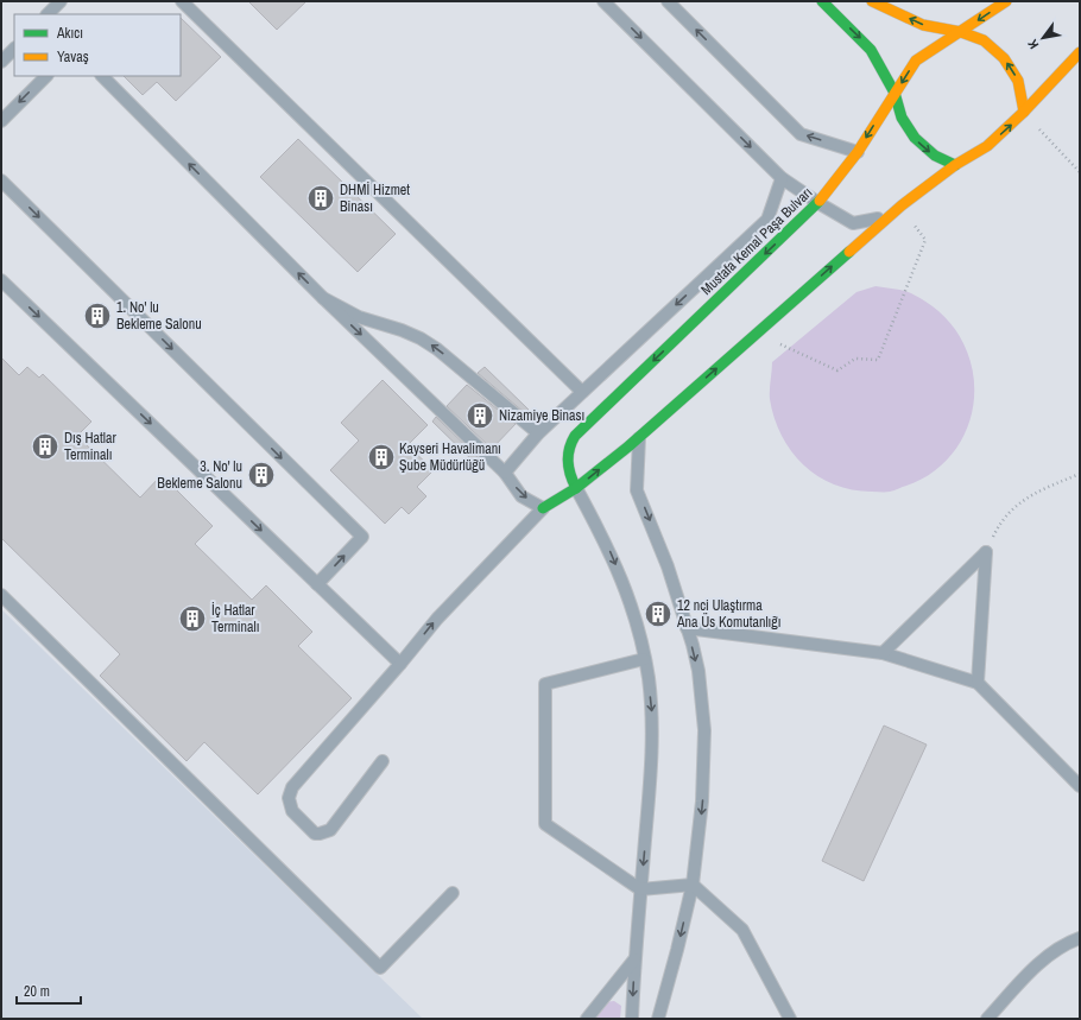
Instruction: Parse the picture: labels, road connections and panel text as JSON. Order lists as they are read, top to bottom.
{
  "streets": {
    "main road": ["Mustafa Kemal Paşa Bulvarı"]
  },
  "places": {
    "building": [
      "DHMİ Hizmet Binası",
      "1. No' lu Bekleme Salonu",
      "Nizamiye Binası",
      "Dış Hatlar Terminalı",
      "Kayseri Havalimanı Şube Müdürlüğü",
      "3. No' lu Bekleme Salonu",
      "12 nci Ulaştırma Ana Üs Komutanlığı",
      "İç Hatlar Terminalı"
    ]
  },
  "legend": ["Akıcı", "Yavaş"],
  "scale_bar": "20 m",
  "north": "bottom left"
}
